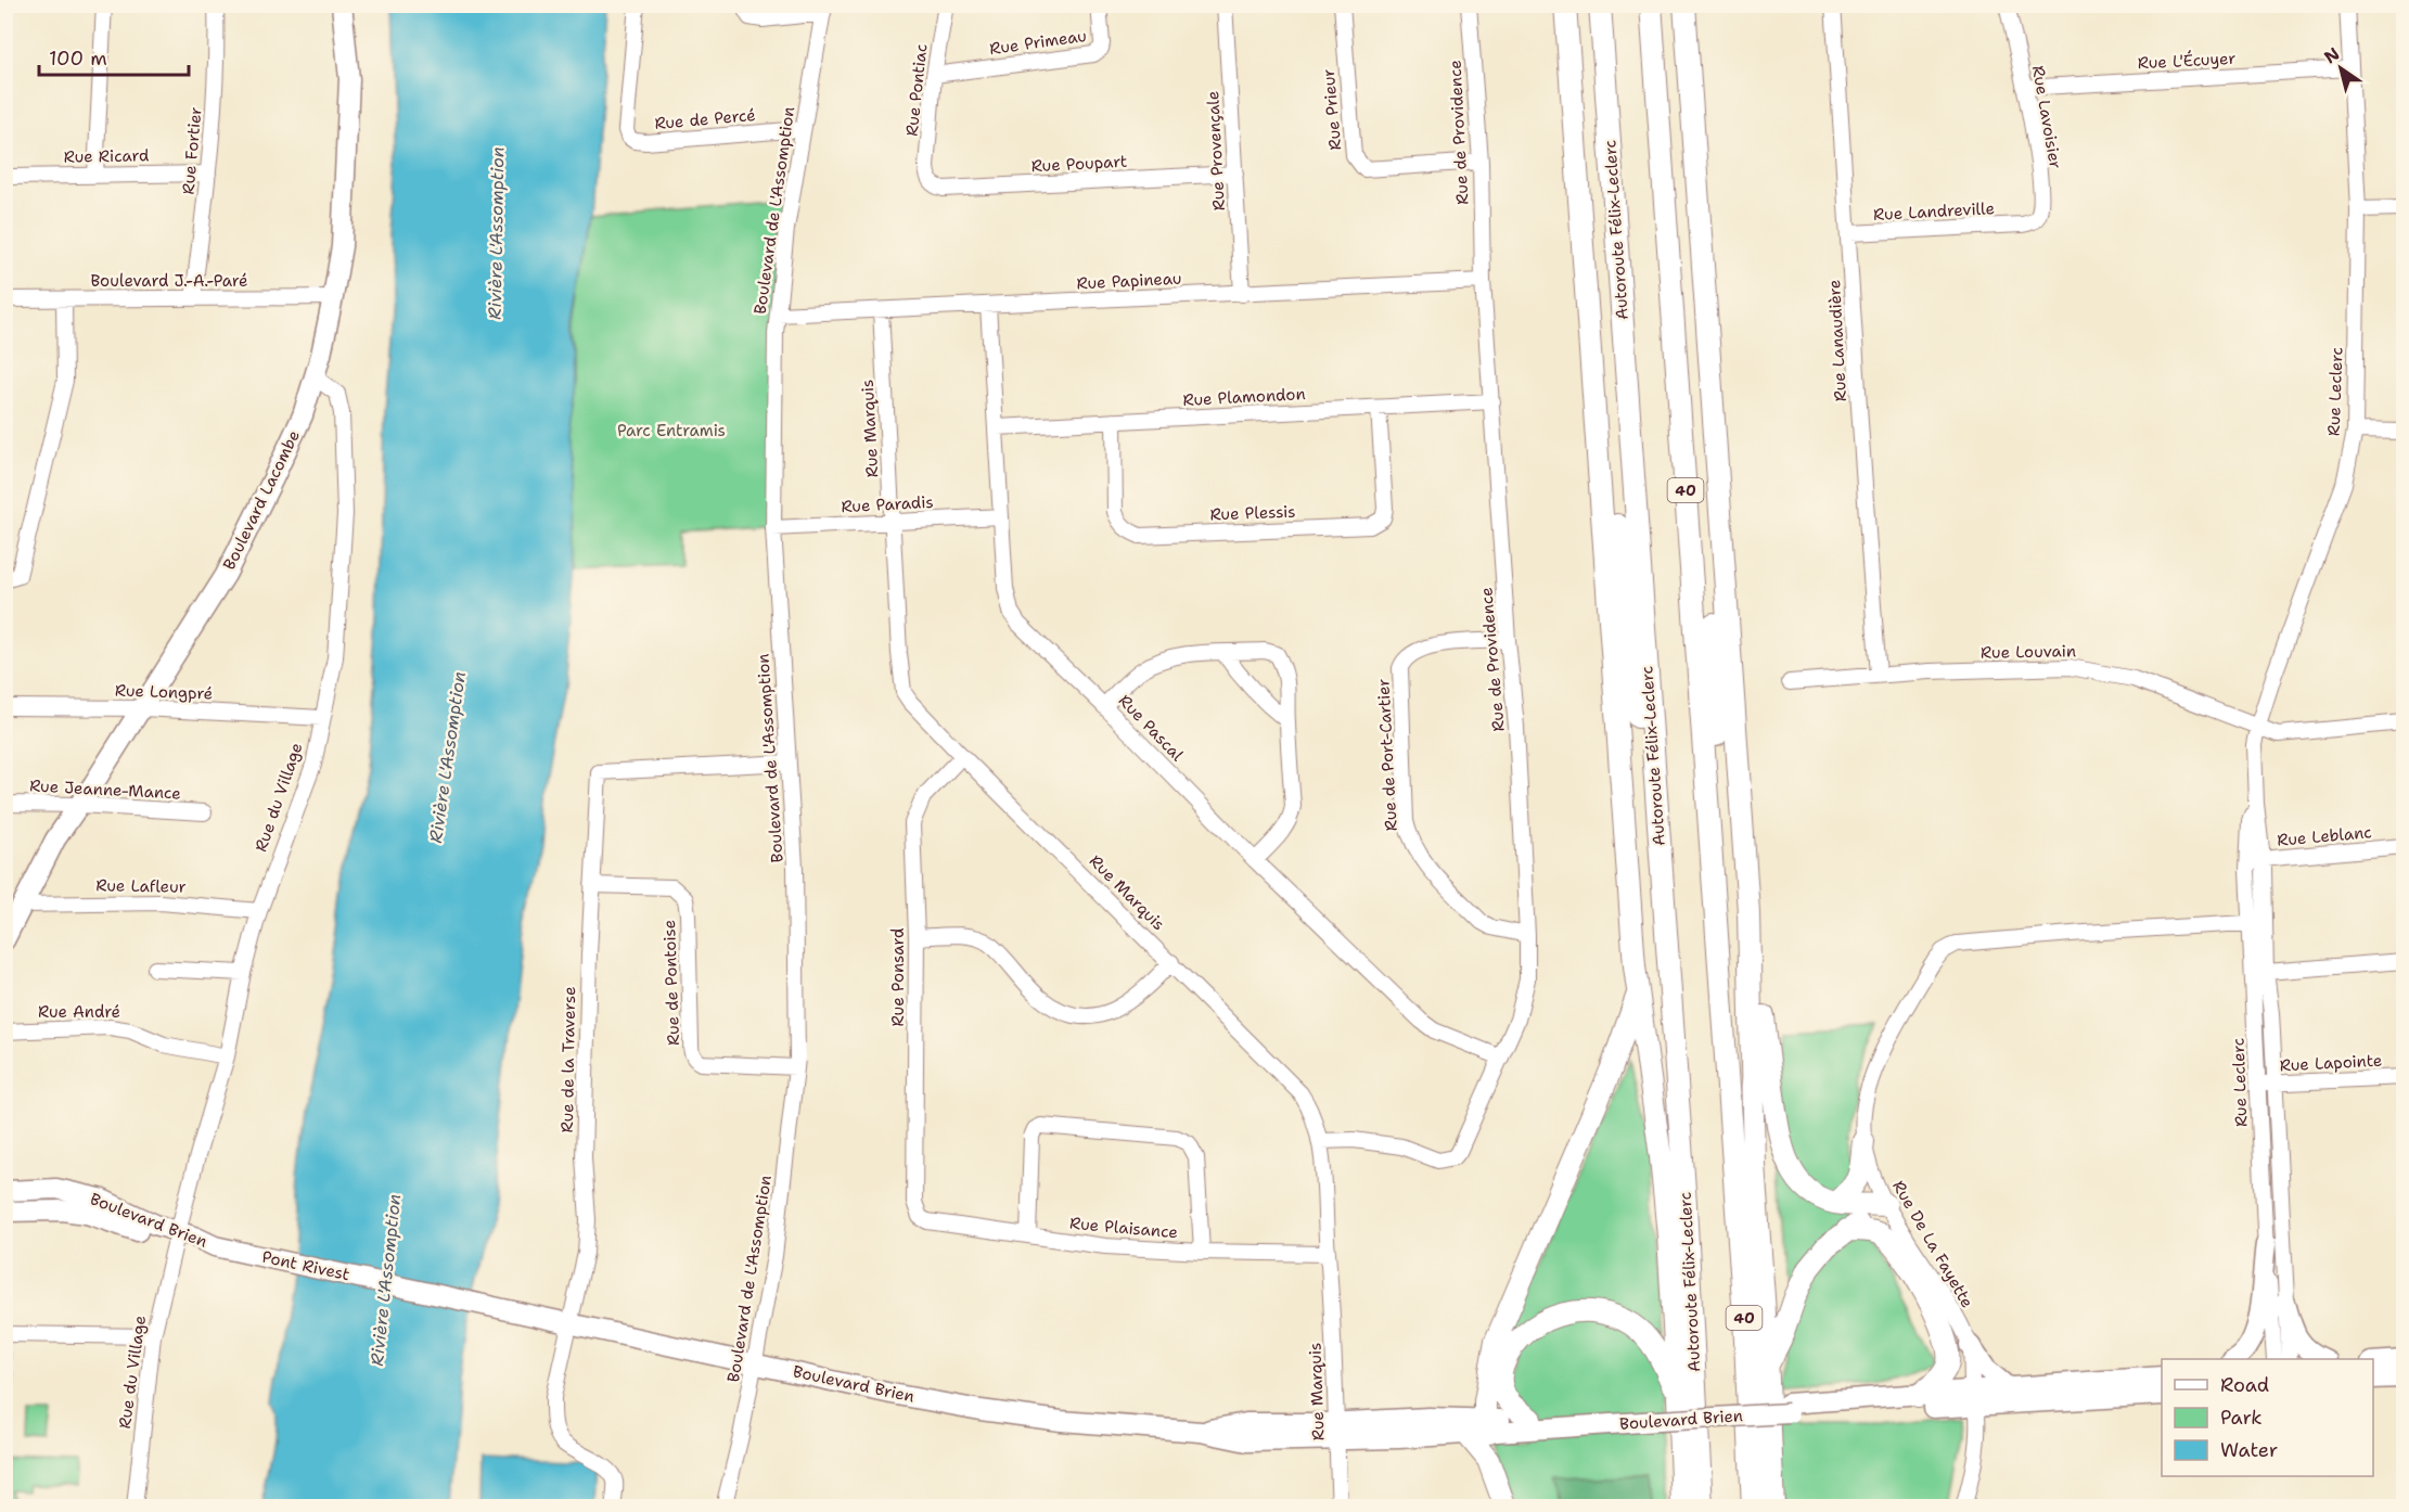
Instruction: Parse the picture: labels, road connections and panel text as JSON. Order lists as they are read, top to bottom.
{
  "streets": {
    "highway": ["Autoroute Félix-Leclerc", "40"],
    "main road": ["Boulevard Lacombe", "Boulevard Brien", "Pont Rivest"],
    "street": [
      "Rue Primeau",
      "Rue L'Écuyer",
      "Rue Pontiac",
      "Rue Prieur",
      "Rue Lavoisier",
      "Rue de Percé",
      "Rue de Providence",
      "Rue Fortier",
      "Rue Provençale",
      "Rue Ricard",
      "Rue Poupart",
      "Boulevard de L'Assomption",
      "Rue Landreville",
      "Boulevard J.-A.-Paré",
      "Rue Papineau",
      "Rue Lanaudière",
      "Rue Leclerc",
      "Rue Plamondon",
      "Rue Marquis",
      "Rue Paradis",
      "Rue Plessis",
      "Rue Louvain",
      "Rue Longpré",
      "Rue Pascal",
      "Rue de Port-Cartier",
      "Rue Jeanne-Mance",
      "Rue du Village",
      "Rue Leblanc",
      "Rue Lafleur",
      "Rue Ponsard",
      "Rue de Pontoise",
      "Rue André",
      "Rue de la Traverse",
      "Rue Lapointe",
      "Rue Plaisance",
      "Rue De La Fayette"
    ]
  },
  "crossings": [
    ["Rue Primeau", "Rue Pontiac"],
    ["Rue L'Écuyer", "Rue Lavoisier"],
    ["Rue L'Écuyer", "Rue Leclerc"],
    ["Rue Pontiac", "Rue Poupart"],
    ["Rue Prieur", "Rue de Providence"],
    ["Rue Lavoisier", "Rue Landreville"],
    ["Rue de Percé", "Boulevard de L'Assomption"],
    ["Rue de Providence", "Rue Papineau"],
    ["Rue de Providence", "Rue Plamondon"],
    ["Rue de Providence", "Rue Marquis"],
    ["Rue de Providence", "Rue Pascal"],
    ["Rue de Providence", "Rue de Port-Cartier"],
    ["Rue Fortier", "Rue Ricard"],
    ["Rue Fortier", "Boulevard J.-A.-Paré"],
    ["Rue Provençale", "Rue Poupart"],
    ["Rue Provençale", "Rue Papineau"],
    ["Boulevard de L'Assomption", "Rue Papineau"],
    ["Boulevard de L'Assomption", "Rue Paradis"],
    ["Boulevard de L'Assomption", "Rue de Pontoise"],
    ["Boulevard de L'Assomption", "Rue de la Traverse"],
    ["Boulevard de L'Assomption", "Boulevard Brien"],
    ["Rue Landreville", "Rue Lanaudière"],
    ["Boulevard J.-A.-Paré", "Boulevard Lacombe"],
    ["Rue Papineau", "Rue Marquis"],
    ["Rue Papineau", "Rue Pascal"],
    ["Rue Lanaudière", "Rue Louvain"],
    ["Rue Leclerc", "Rue Louvain"],
    ["Rue Leclerc", "Rue Leblanc"],
    ["Rue Leclerc", "Rue Lapointe"],
    ["Rue Leclerc", "Rue De La Fayette"],
    ["Rue Plamondon", "Rue Plessis"],
    ["Rue Plamondon", "Rue Pascal"],
    ["Rue Marquis", "Rue Paradis"],
    ["Rue Marquis", "Rue Ponsard"],
    ["Rue Marquis", "Boulevard Brien"],
    ["Rue Marquis", "Rue Plaisance"],
    ["Boulevard Lacombe", "Rue Longpré"],
    ["Boulevard Lacombe", "Rue Jeanne-Mance"],
    ["Boulevard Lacombe", "Rue du Village"],
    ["Boulevard Lacombe", "Rue Lafleur"],
    ["Rue Paradis", "Rue Pascal"],
    ["Rue Longpré", "Rue du Village"],
    ["Rue du Village", "Rue Lafleur"],
    ["Rue du Village", "Rue André"],
    ["Rue du Village", "Boulevard Brien"],
    ["Rue Ponsard", "Rue Plaisance"],
    ["Rue de Pontoise", "Rue de la Traverse"],
    ["Rue de la Traverse", "Boulevard Brien"],
    ["Boulevard Brien", "Rue De La Fayette"],
    ["Boulevard Brien", "Pont Rivest"]
  ],
  "water": ["Rivière L'Assomption"],
  "parks": ["Parc Entramis"],
  "legend": ["Road", "Park", "Water"],
  "scale_bar": "100 m",
  "north": "top left"
}
